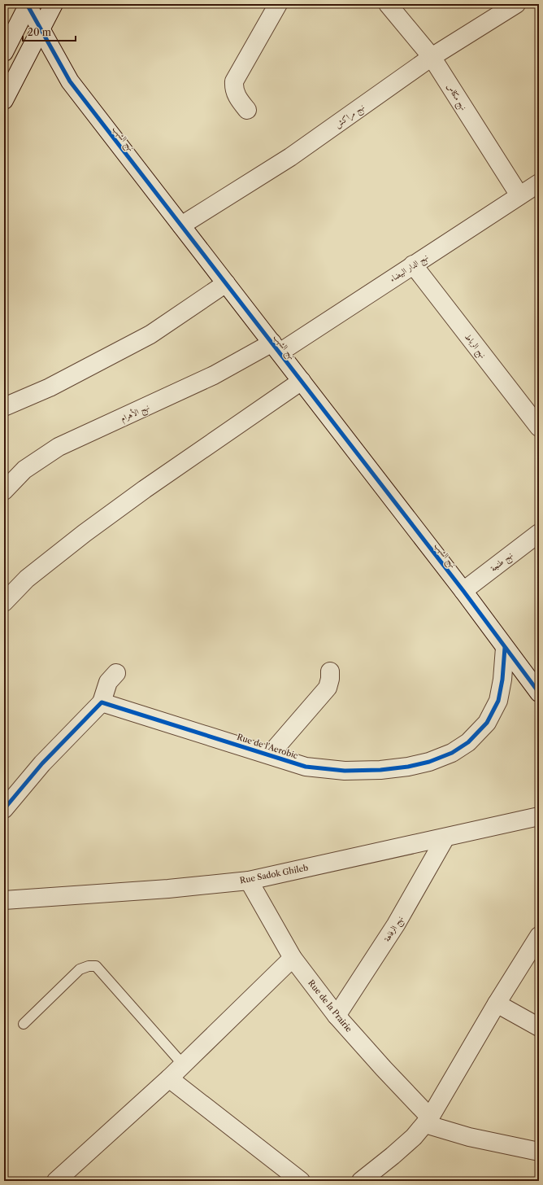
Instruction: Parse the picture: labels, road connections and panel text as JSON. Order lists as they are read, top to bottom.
{
  "streets": {
    "street": [
      "نهج مكناس",
      "نهج مراكش",
      "نهج الشهب",
      "نهج الدار البيضاء",
      "نهج الرباط",
      "نهج الأهرام",
      "نهج طنجة",
      "Rue de l'Aerobic",
      "Rue Sadok Ghileb",
      "نهج الرفاهة",
      "Rue de la Prairie"
    ]
  },
  "crossings": [
    ["نهج مكناس", "نهج مراكش"],
    ["نهج مكناس", "نهج الدار البيضاء"],
    ["نهج مراكش", "نهج الشهب"],
    ["نهج الشهب", "نهج الدار البيضاء"],
    ["نهج الشهب", "نهج الأهرام"],
    ["نهج الشهب", "نهج طنجة"],
    ["نهج الشهب", "Rue de l'Aerobic"],
    ["نهج الدار البيضاء", "نهج الرباط"],
    ["نهج الدار البيضاء", "نهج الأهرام"],
    ["Rue Sadok Ghileb", "نهج الرفاهة"],
    ["Rue Sadok Ghileb", "Rue de la Prairie"],
    ["نهج الرفاهة", "Rue de la Prairie"]
  ],
  "scale_bar": "20 m"
}
